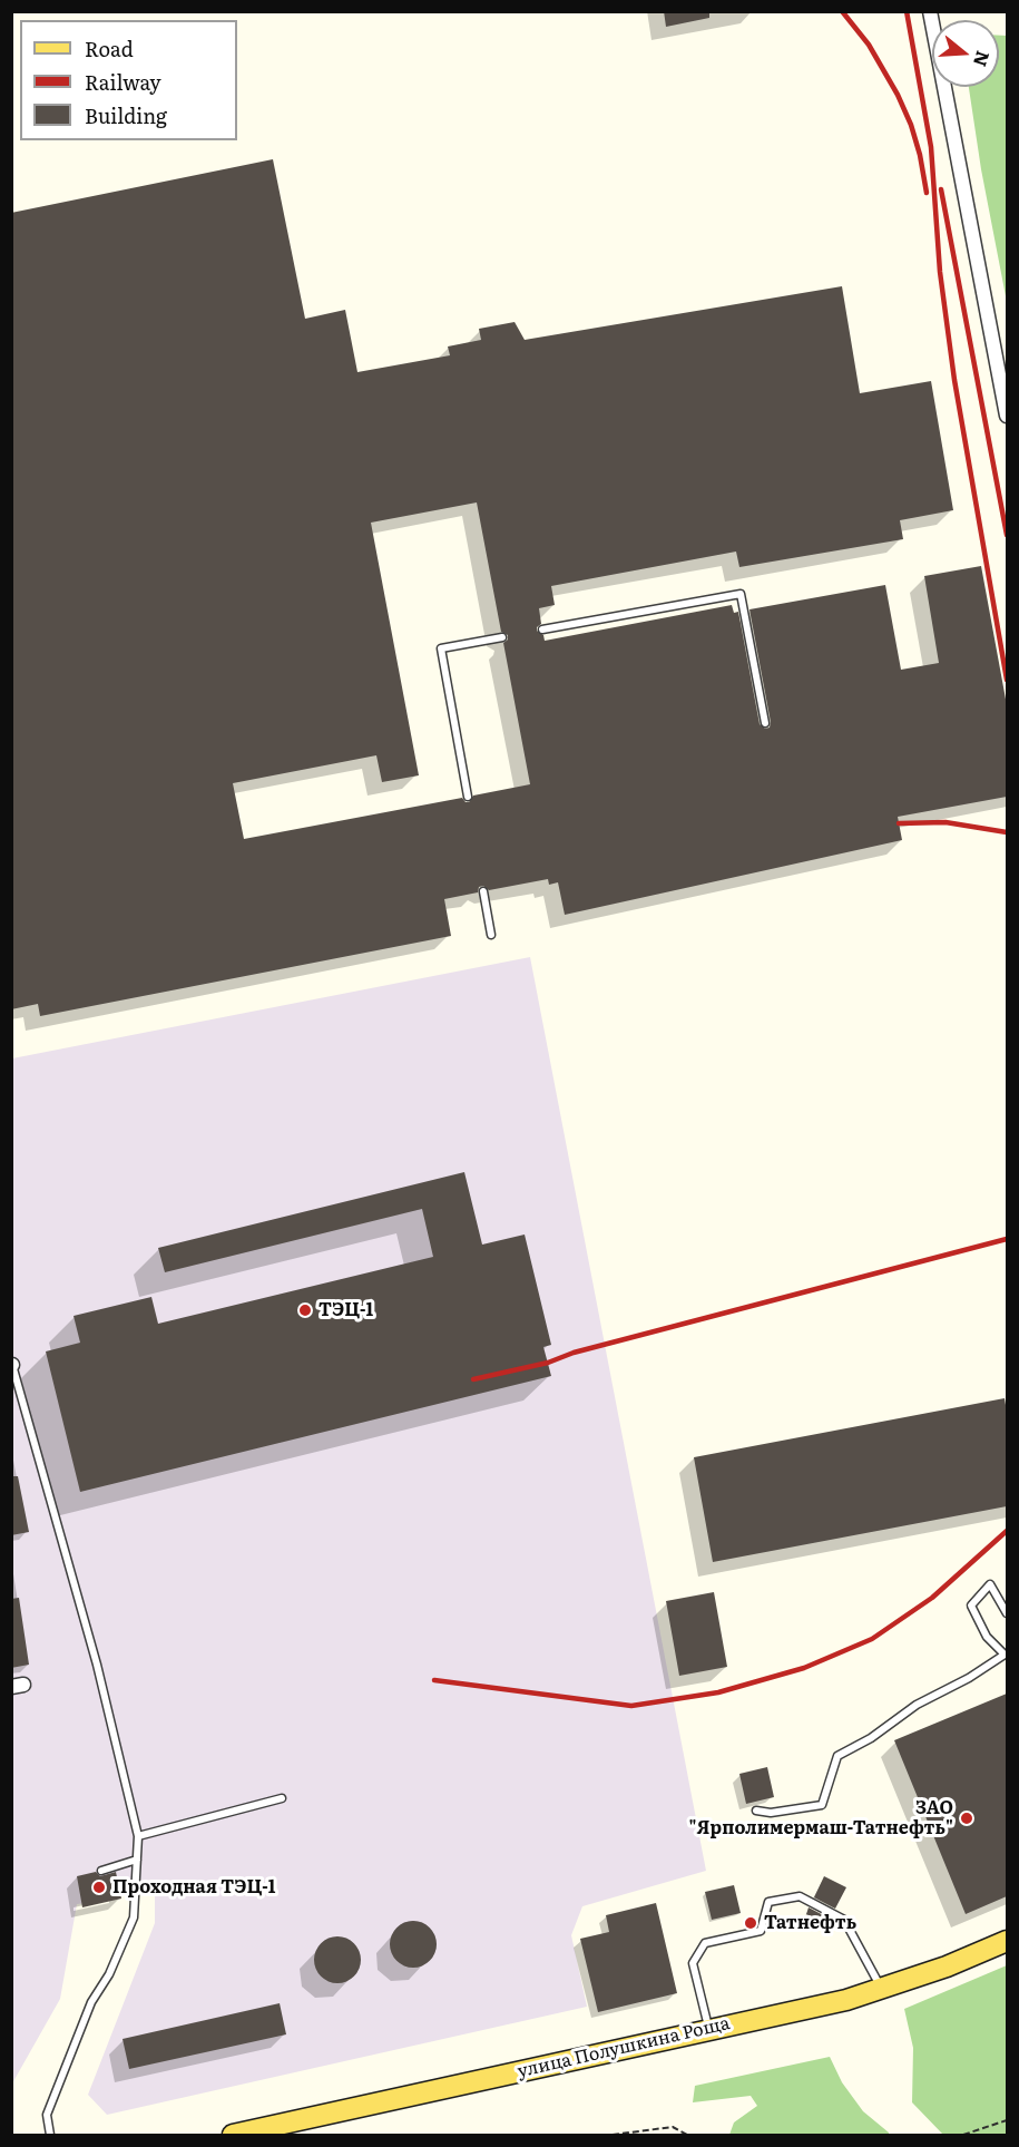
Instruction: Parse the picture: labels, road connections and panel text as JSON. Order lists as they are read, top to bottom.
{
  "streets": {
    "main road": ["улица Полушкина Роща"]
  },
  "places": [
    "ТЭЦ-1",
    "ЗАО \"Ярполимермаш-Татнефть\"",
    "Проходная ТЭЦ-1",
    "Татнефть"
  ],
  "legend": ["Road", "Railway", "Building"],
  "north": "right"
}
